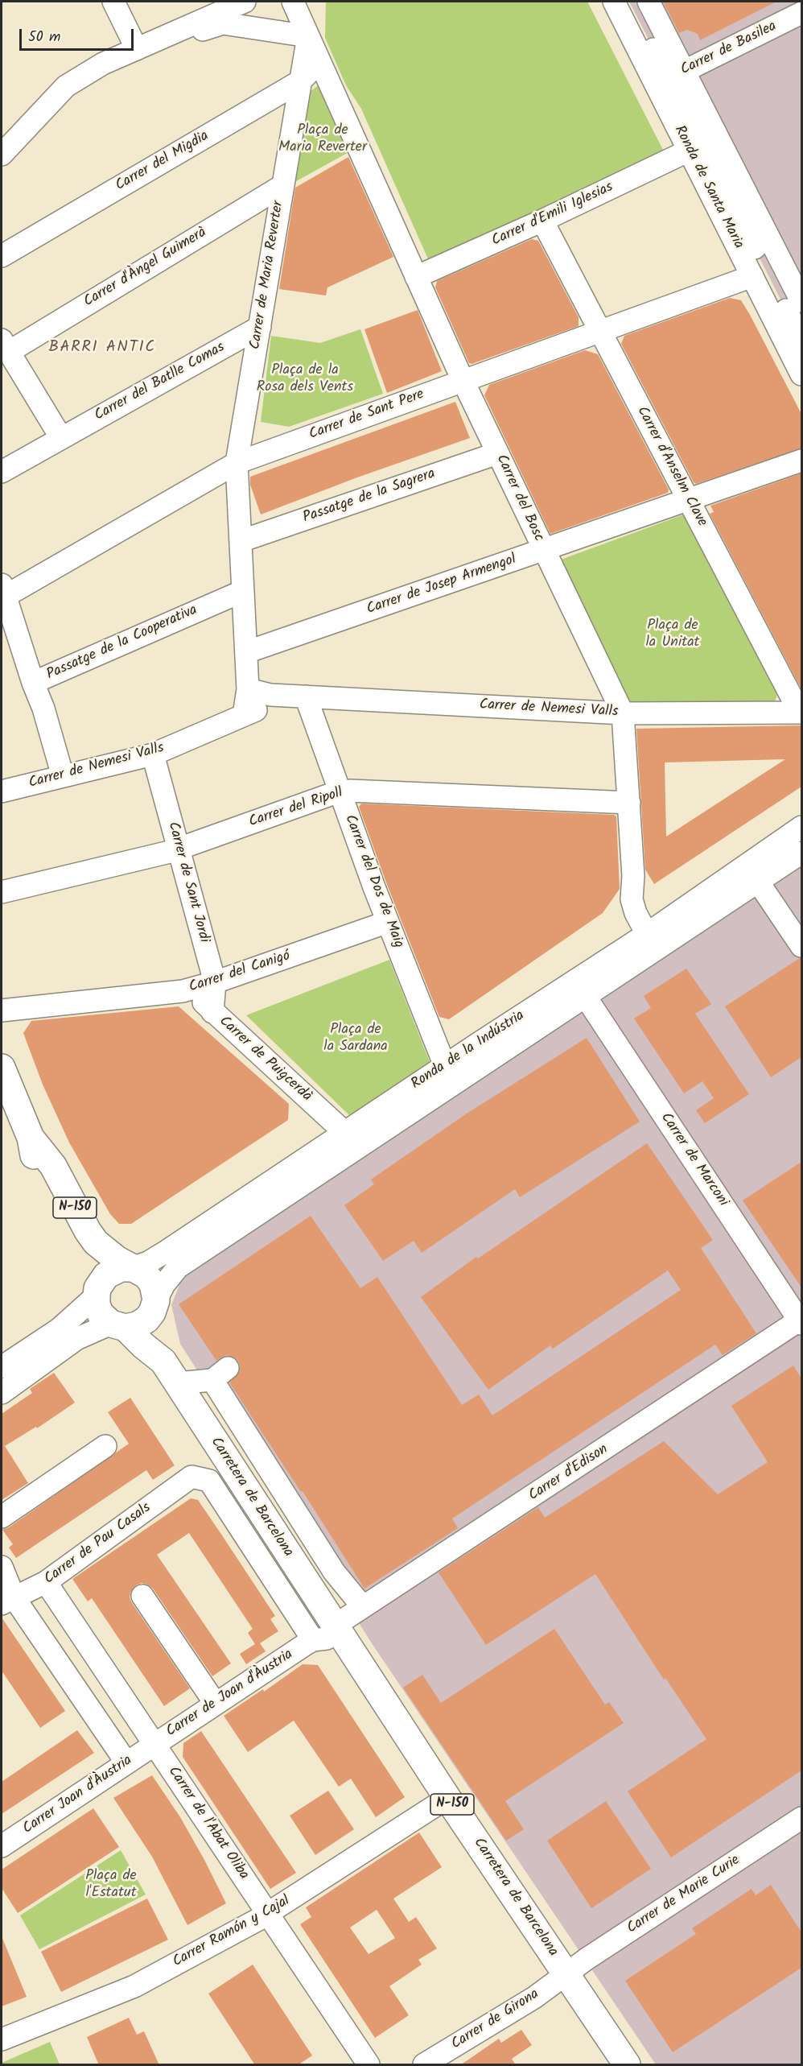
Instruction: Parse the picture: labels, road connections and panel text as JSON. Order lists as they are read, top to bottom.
{
  "streets": {
    "main road": ["N-150", "Carretera de Barcelona"],
    "street": [
      "Carrer de Basilea",
      "Carrer del Migdia",
      "Ronda de Santa Maria",
      "Carrer d'Emili Iglesias",
      "Carrer d'Àngel Guimerà",
      "Carrer de Maria Reverter",
      "Carrer del Batlle Comas",
      "Carrer de Sant Pere",
      "Carrer d'Anselm Clave",
      "Passatge de la Sagrera",
      "Carrer del Bosc",
      "Carrer de Josep Armengol",
      "Passatge de la Cooperativa",
      "Carrer de Nemesi Valls",
      "Carrer del Ripoll",
      "Carrer del Dos de Maig",
      "Carrer de Sant Jordi",
      "Carrer del Canigó",
      "Ronda de la Indústria",
      "Carrer de Puigcerdà",
      "Carrer de Marconi",
      "Carrer d'Edison",
      "Carrer de Pau Casals",
      "Carrer de Joan d'Àustria",
      "Carrer Joan d'Àustria",
      "Carrer de l'Abat Oliba",
      "Carrer de Marie Curie",
      "Carrer Ramón y Cajal",
      "Carrer de Girona"
    ]
  },
  "crossings": [
    ["Carrer de Basilea", "Ronda de Santa Maria"],
    ["Carrer del Migdia", "Carrer de Maria Reverter"],
    ["Carrer del Migdia", "Carrer del Bosc"],
    ["Ronda de Santa Maria", "Carrer d'Emili Iglesias"],
    ["Ronda de Santa Maria", "Carrer de Sant Pere"],
    ["Carrer d'Emili Iglesias", "Carrer d'Anselm Clave"],
    ["Carrer d'Emili Iglesias", "Carrer del Bosc"],
    ["Carrer d'Àngel Guimerà", "Carrer de Maria Reverter"],
    ["Carrer de Maria Reverter", "Carrer del Batlle Comas"],
    ["Carrer de Maria Reverter", "Carrer de Sant Pere"],
    ["Carrer de Maria Reverter", "Passatge de la Sagrera"],
    ["Carrer de Maria Reverter", "Carrer del Bosc"],
    ["Carrer de Maria Reverter", "Carrer de Josep Armengol"],
    ["Carrer de Maria Reverter", "Passatge de la Cooperativa"],
    ["Carrer de Maria Reverter", "Carrer de Nemesi Valls"],
    ["Carrer de Sant Pere", "Carrer d'Anselm Clave"],
    ["Carrer de Sant Pere", "Carrer del Bosc"],
    ["Carrer de Sant Pere", "Passatge de la Cooperativa"],
    ["Carrer d'Anselm Clave", "Carrer de Josep Armengol"],
    ["Carrer d'Anselm Clave", "Carrer de Nemesi Valls"],
    ["Passatge de la Sagrera", "Carrer del Bosc"],
    ["Carrer del Bosc", "Carrer de Josep Armengol"],
    ["Carrer del Bosc", "Carrer de Nemesi Valls"],
    ["Carrer del Bosc", "Carrer del Ripoll"],
    ["Carrer del Bosc", "Ronda de la Indústria"],
    ["Carrer de Nemesi Valls", "Carrer del Dos de Maig"],
    ["Carrer de Nemesi Valls", "Carrer de Sant Jordi"],
    ["Carrer del Ripoll", "Carrer del Dos de Maig"],
    ["Carrer del Ripoll", "Carrer de Sant Jordi"],
    ["Carrer del Dos de Maig", "Carrer del Canigó"],
    ["Carrer del Dos de Maig", "Ronda de la Indústria"],
    ["Carrer de Sant Jordi", "Carrer del Canigó"],
    ["Carrer de Sant Jordi", "Carrer de Puigcerdà"],
    ["Carrer del Canigó", "Carrer de Puigcerdà"],
    ["Ronda de la Indústria", "Carrer de Puigcerdà"],
    ["Ronda de la Indústria", "Carrer de Marconi"],
    ["Ronda de la Indústria", "N-150"],
    ["Ronda de la Indústria", "Carretera de Barcelona"],
    ["Carrer de Marconi", "Carrer d'Edison"],
    ["N-150", "Carretera de Barcelona"],
    ["Carrer d'Edison", "Carretera de Barcelona"],
    ["Carretera de Barcelona", "Carrer de Pau Casals"],
    ["Carretera de Barcelona", "Carrer de Joan d'Àustria"],
    ["Carretera de Barcelona", "Carrer de Marie Curie"],
    ["Carretera de Barcelona", "Carrer Ramón y Cajal"],
    ["Carretera de Barcelona", "Carrer de Girona"],
    ["Carrer de Pau Casals", "Carrer de l'Abat Oliba"],
    ["Carrer de Joan d'Àustria", "Carrer Joan d'Àustria"],
    ["Carrer de Joan d'Àustria", "Carrer de l'Abat Oliba"],
    ["Carrer Joan d'Àustria", "Carrer de l'Abat Oliba"],
    ["Carrer de l'Abat Oliba", "Carrer Ramón y Cajal"],
    ["Carrer de Marie Curie", "Carrer de Girona"]
  ],
  "districts": ["BARRI ANTIC"],
  "parks": [
    "Plaça de Maria Reverter",
    "Plaça de la Rosa dels Vents",
    "Plaça de la Unitat",
    "Plaça de la Sardana",
    "Plaça de l'Estatut"
  ],
  "scale_bar": "50 m"
}
